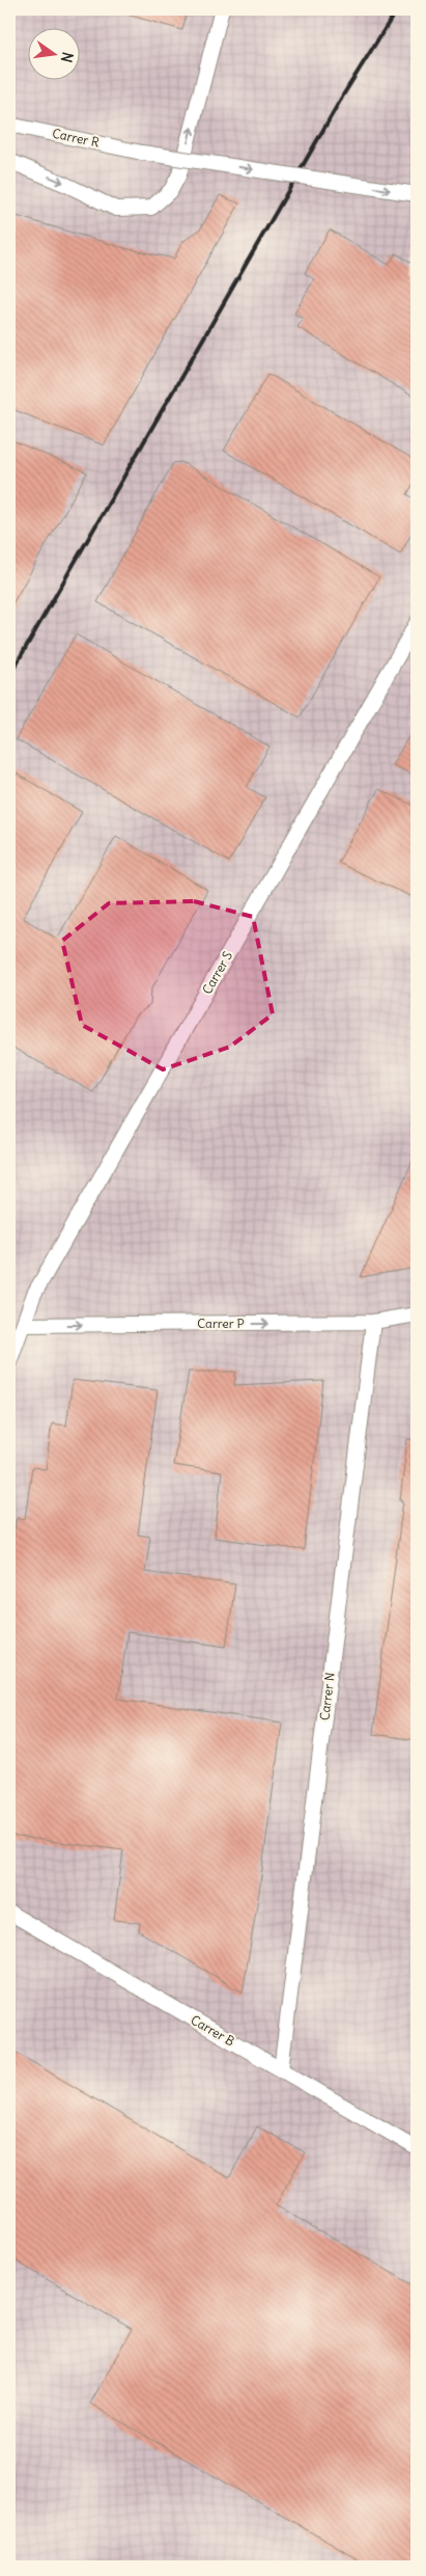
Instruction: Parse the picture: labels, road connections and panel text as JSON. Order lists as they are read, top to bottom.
{
  "streets": {
    "street": [
      "Carrer R",
      "Carrer S",
      "Carrer P",
      "Carrer N",
      "Carrer B"
    ]
  },
  "crossings": [
    ["Carrer S", "Carrer P"],
    ["Carrer P", "Carrer N"],
    ["Carrer N", "Carrer B"]
  ],
  "one_way": ["Carrer R", "Carrer P"],
  "north": "right"
}
